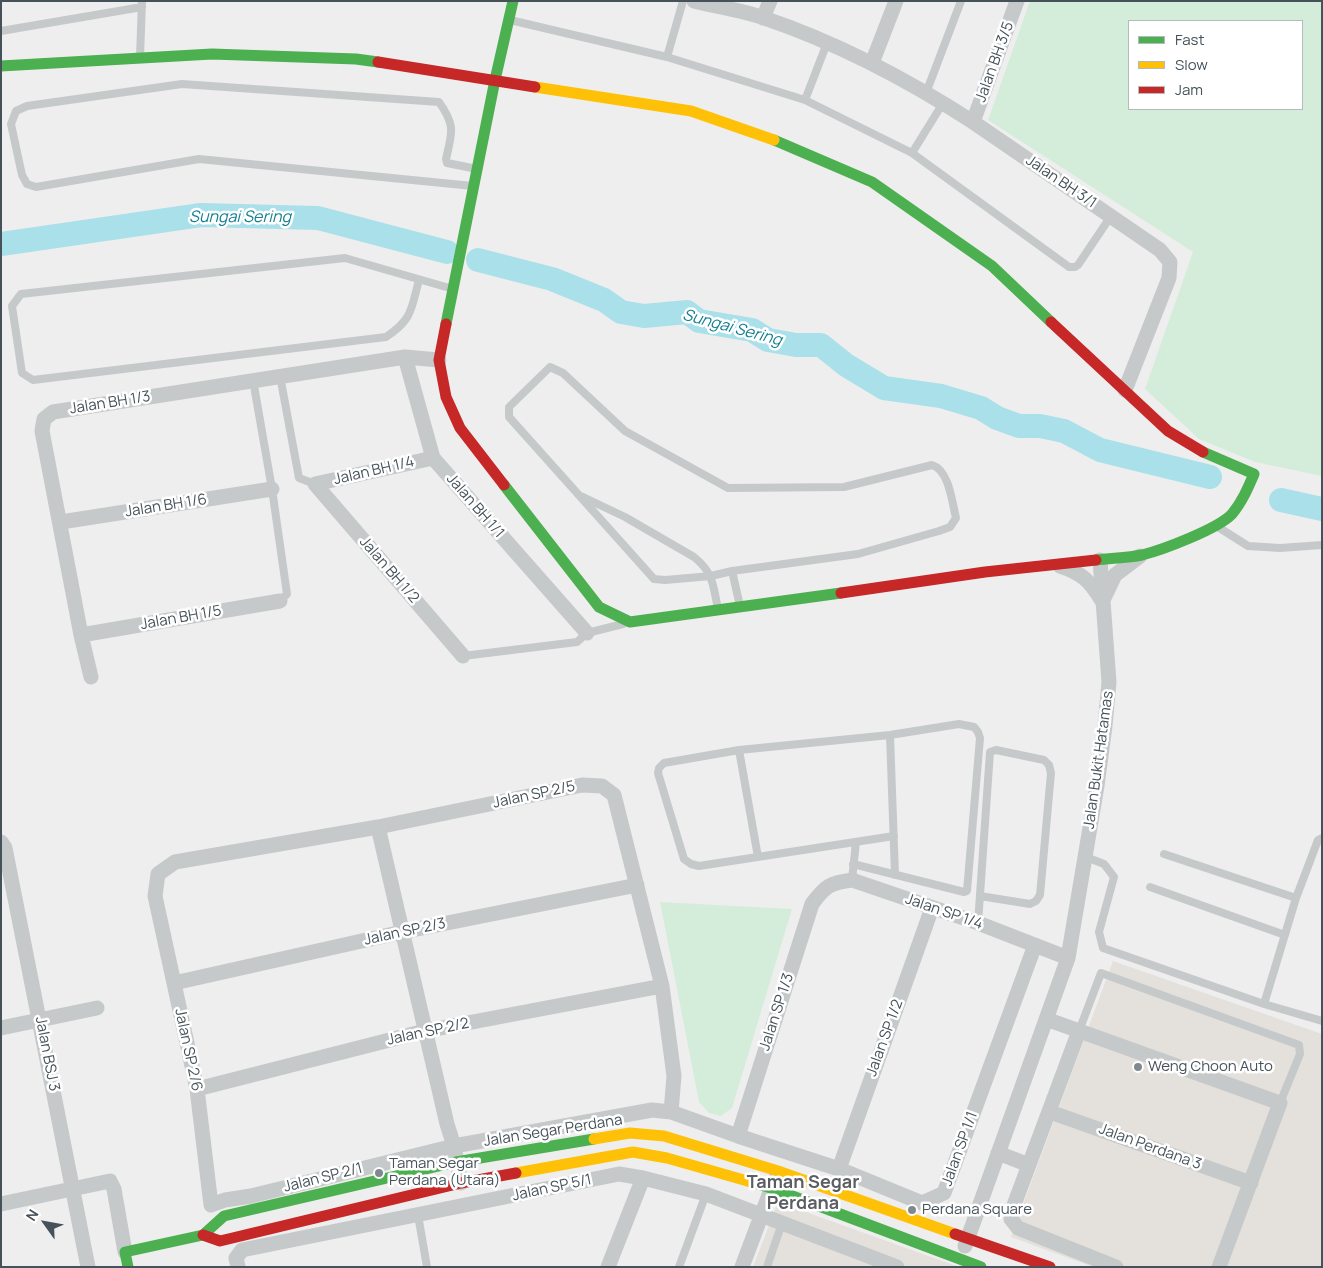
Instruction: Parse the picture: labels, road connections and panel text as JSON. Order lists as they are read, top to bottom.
{
  "streets": {
    "street": [
      "Jalan BH 3/5",
      "Jalan BH 3/1",
      "Jalan BH 1/3",
      "Jalan BH 1/4",
      "Jalan BH 1/6",
      "Jalan BH 1/1",
      "Jalan BH 1/2",
      "Jalan BH 1/5",
      "Jalan Bukit Hatamas",
      "Jalan SP 2/5",
      "Jalan SP 1/4",
      "Jalan SP 2/3",
      "Jalan SP 1/3",
      "Jalan SP 2/2",
      "Jalan SP 1/2",
      "Jalan SP 2/6",
      "Jalan BSJ 3",
      "Jalan Segar Perdana",
      "Jalan Perdana 3",
      "Jalan SP 1/1",
      "Jalan SP 2/1",
      "Jalan SP 5/1"
    ]
  },
  "crossings": [
    ["Jalan BH 3/5", "Jalan BH 3/1"],
    ["Jalan BH 1/3", "Jalan BH 1/6"],
    ["Jalan BH 1/3", "Jalan BH 1/1"],
    ["Jalan BH 1/3", "Jalan BH 1/5"],
    ["Jalan BH 1/4", "Jalan BH 1/1"],
    ["Jalan BH 1/4", "Jalan BH 1/2"],
    ["Jalan Bukit Hatamas", "Jalan SP 1/4"],
    ["Jalan SP 2/5", "Jalan SP 2/3"],
    ["Jalan SP 2/5", "Jalan SP 2/2"],
    ["Jalan SP 2/5", "Jalan SP 2/6"],
    ["Jalan SP 2/5", "Jalan SP 1/1"],
    ["Jalan SP 2/5", "Jalan SP 2/1"],
    ["Jalan SP 1/4", "Jalan SP 1/3"],
    ["Jalan SP 1/4", "Jalan SP 1/2"],
    ["Jalan SP 1/4", "Jalan SP 1/1"],
    ["Jalan SP 2/3", "Jalan SP 2/6"],
    ["Jalan SP 1/3", "Jalan SP 1/1"],
    ["Jalan SP 2/2", "Jalan SP 2/6"],
    ["Jalan SP 1/2", "Jalan SP 1/1"],
    ["Jalan SP 2/6", "Jalan SP 2/1"],
    ["Jalan SP 1/1", "Jalan SP 2/1"]
  ],
  "districts": ["Taman Segar Perdana"],
  "water": ["Sungai Sering"],
  "places": ["Weng Choon Auto", "Taman Segar Perdana (Utara)", "Perdana Square"],
  "legend": ["Fast", "Slow", "Jam"],
  "north": "top left"
}
